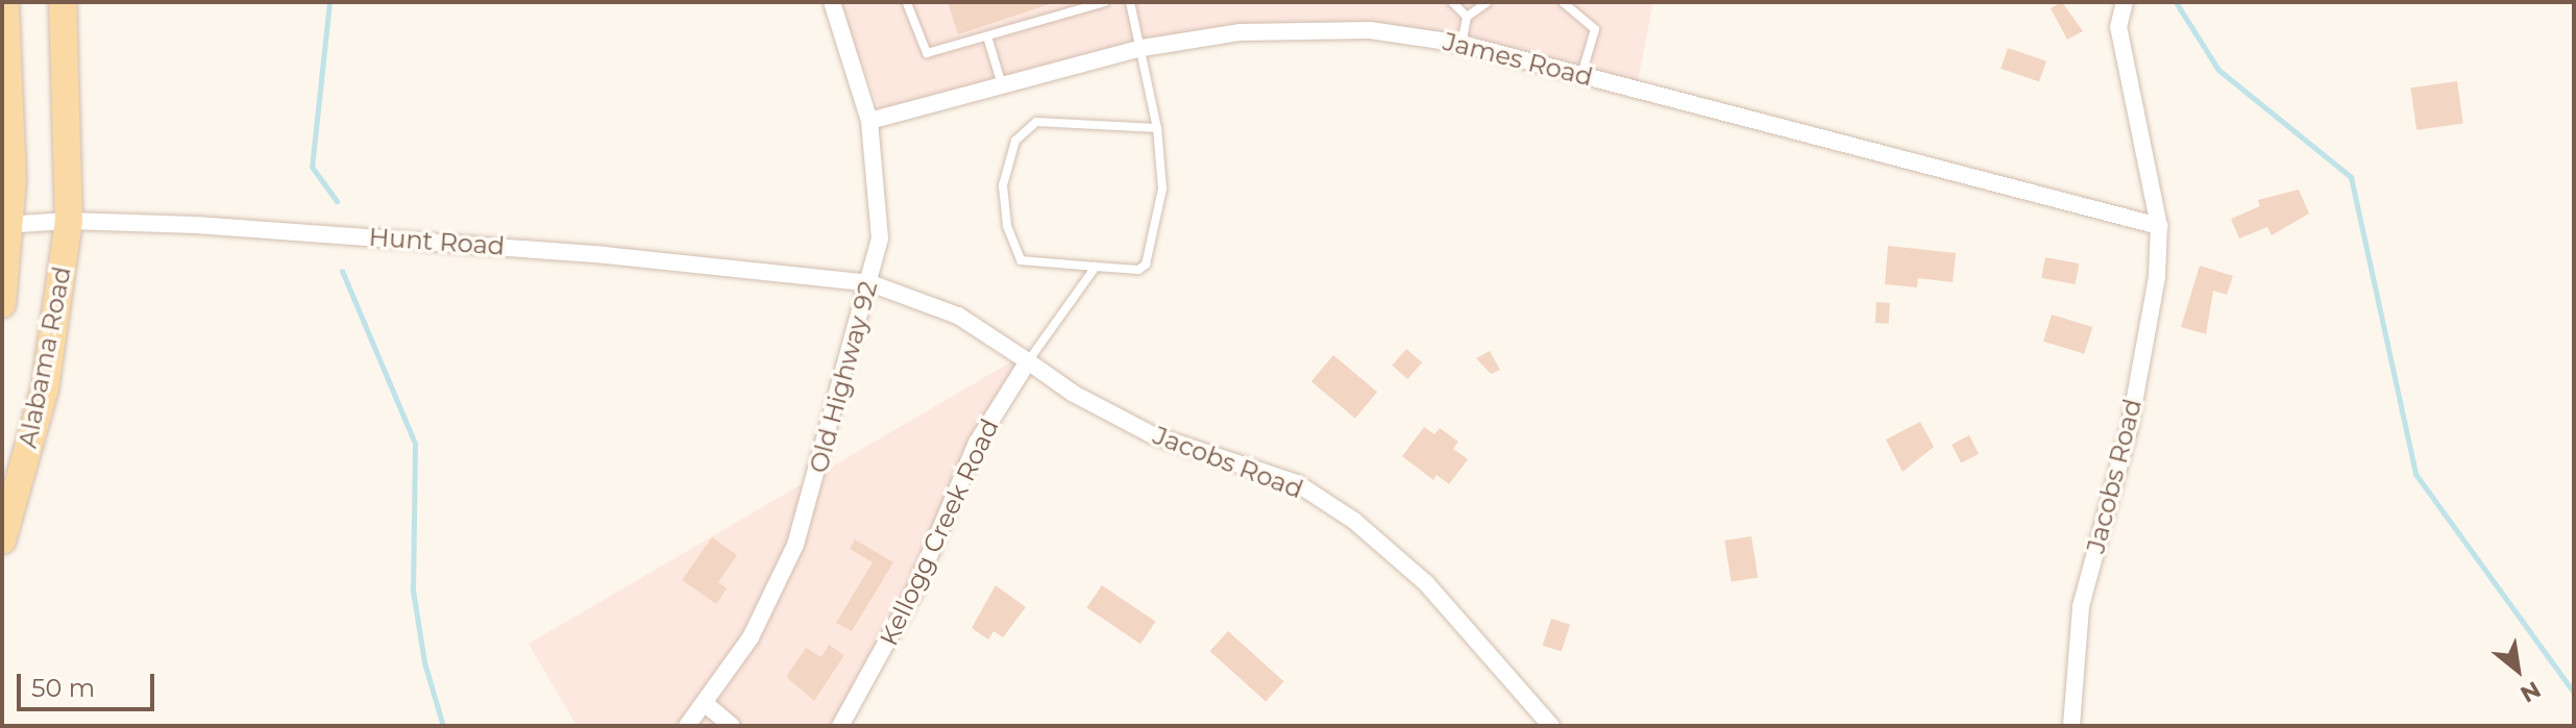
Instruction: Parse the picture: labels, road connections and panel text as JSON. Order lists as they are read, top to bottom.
{
  "streets": {
    "main road": ["Alabama Road"],
    "street": [
      "James Road",
      "Hunt Road",
      "Old Highway 92",
      "Jacobs Road",
      "Kellogg Creek Road"
    ]
  },
  "crossings": [
    ["James Road", "Old Highway 92"],
    ["James Road", "Jacobs Road"],
    ["Hunt Road", "Alabama Road"],
    ["Hunt Road", "Old Highway 92"],
    ["Jacobs Road", "Kellogg Creek Road"]
  ],
  "scale_bar": "50 m",
  "north": "bottom right"
}
